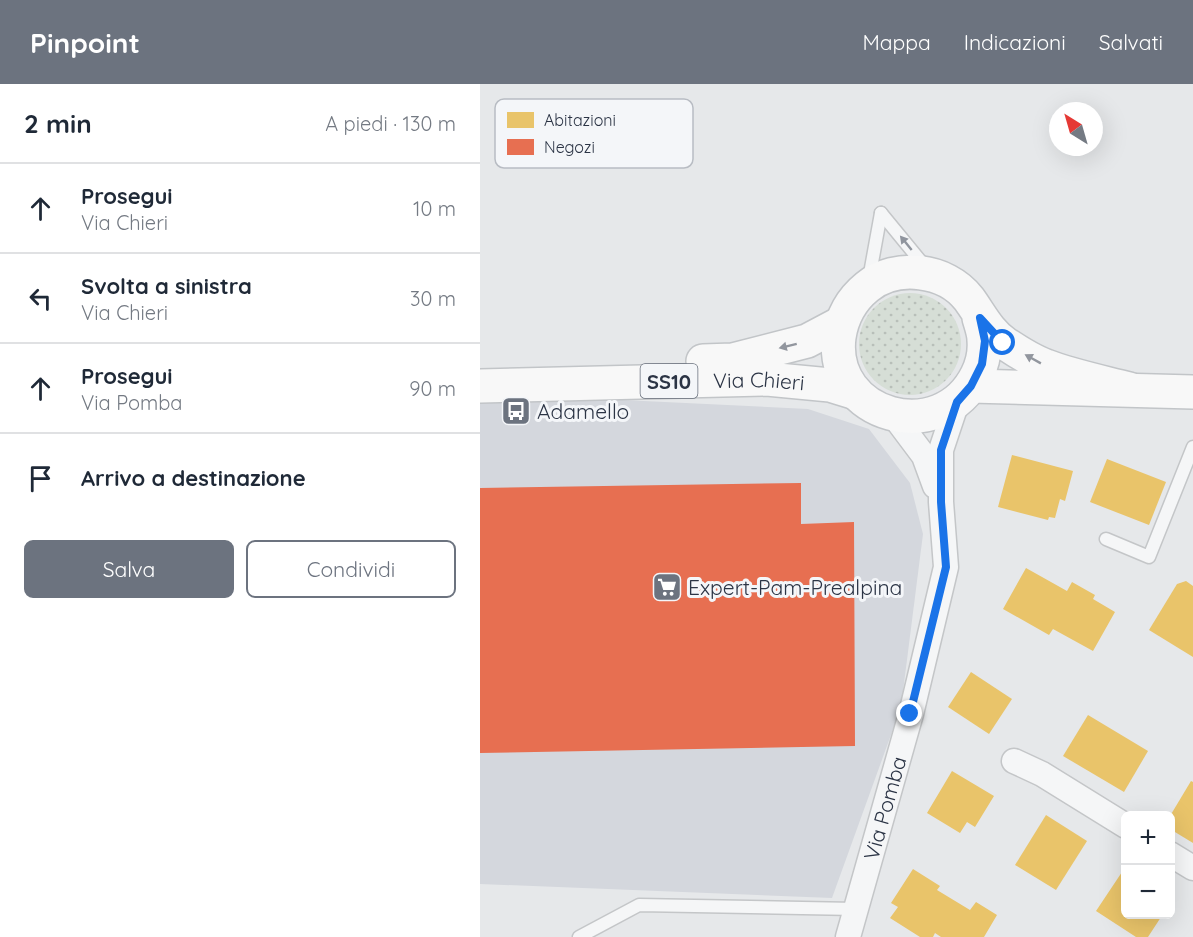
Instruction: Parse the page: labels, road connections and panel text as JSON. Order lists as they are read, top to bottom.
{
  "streets": {
    "main road": ["SS10", "Via Chieri"],
    "street": ["Via Pomba"]
  },
  "crossings": [
    ["Via Chieri", "Via Pomba"]
  ],
  "places": {
    "bus stop": ["Adamello"],
    "supermarket": ["Expert-Pam-Prealpina"]
  },
  "legend": ["Abitazioni", "Negozi"],
  "north": "top left",
  "page": {
    "header": "Pinpoint",
    "nav": ["Mappa", "Indicazioni", "Salvati"],
    "heading": ["2 min", "A piedi · 130 m"],
    "list": [
      ["Prosegui", "Via Chieri", "10 m"],
      ["Svolta a sinistra", "Via Chieri", "30 m"],
      ["Prosegui", "Via Pomba", "90 m"],
      "Arrivo a destinazione"
    ],
    "buttons": ["Salva", "Condividi"],
    "map_buttons": ["+", "−"]
  }
}
